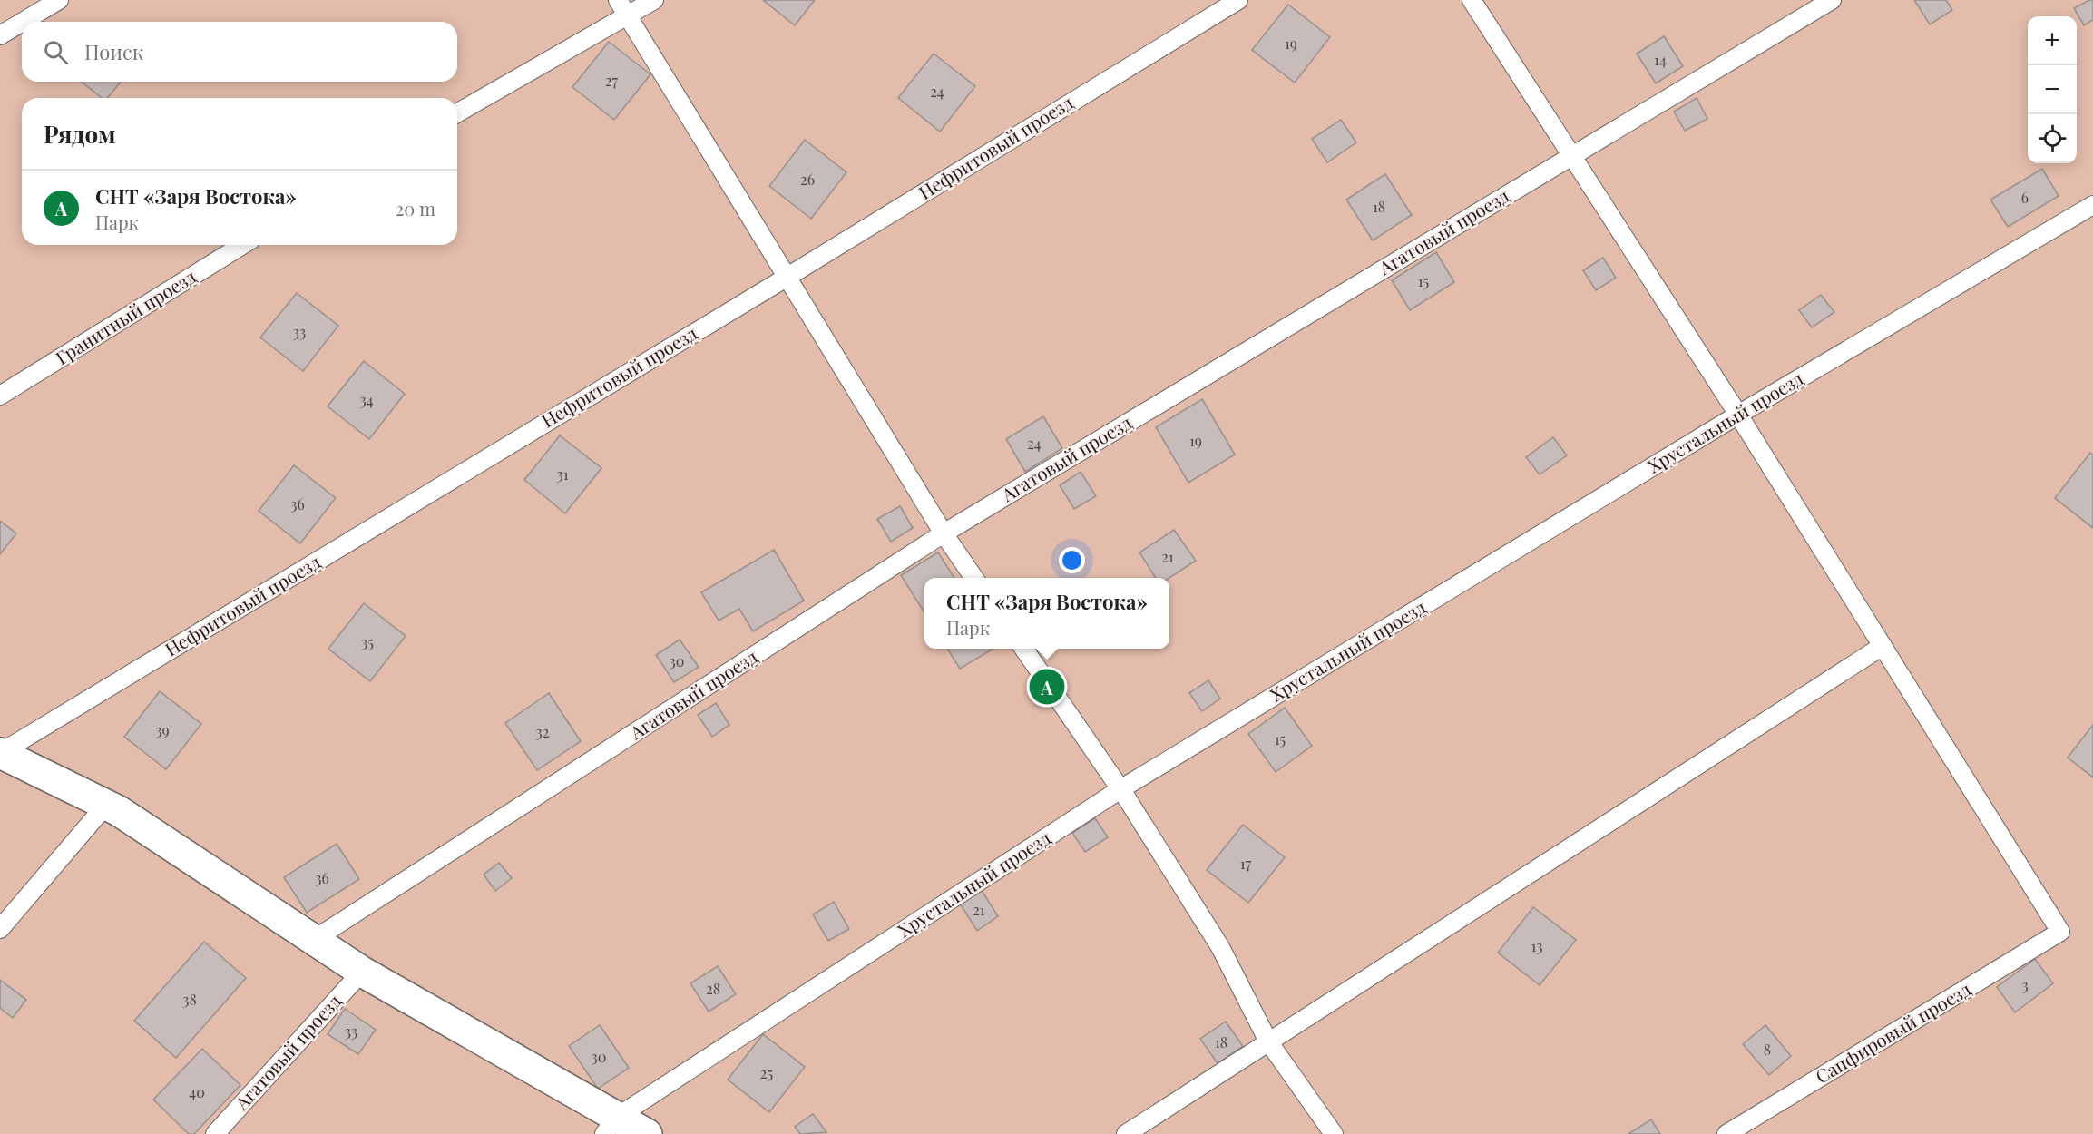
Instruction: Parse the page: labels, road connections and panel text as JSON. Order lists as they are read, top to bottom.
{
  "streets": {
    "lane": [
      "Нефритовый проезд",
      "Агатовый проезд",
      "Гранитный проезд",
      "Хрустальный проезд",
      "Сапфировый проезд"
    ]
  },
  "house_numbers": [
    "19",
    "14",
    "27",
    "24",
    "26",
    "6",
    "18",
    "15",
    "33",
    "34",
    "19",
    "24",
    "31",
    "36",
    "21",
    "35",
    "30",
    "39",
    "32",
    "15",
    "17",
    "36",
    "21",
    "13",
    "3",
    "28",
    "38",
    "33",
    "18",
    "8",
    "30",
    "25",
    "40"
  ],
  "page": {
    "map_buttons": ["+", "−"],
    "search": "Поиск",
    "heading": "Рядом",
    "list": [
      {
        "mark": "A",
        "name": "СНТ «Заря Востока»",
        "note": "Парк",
        "value": "20 m"
      }
    ],
    "popup": ["СНТ «Заря Востока»", "Парк"],
    "pins": "A"
  }
}
